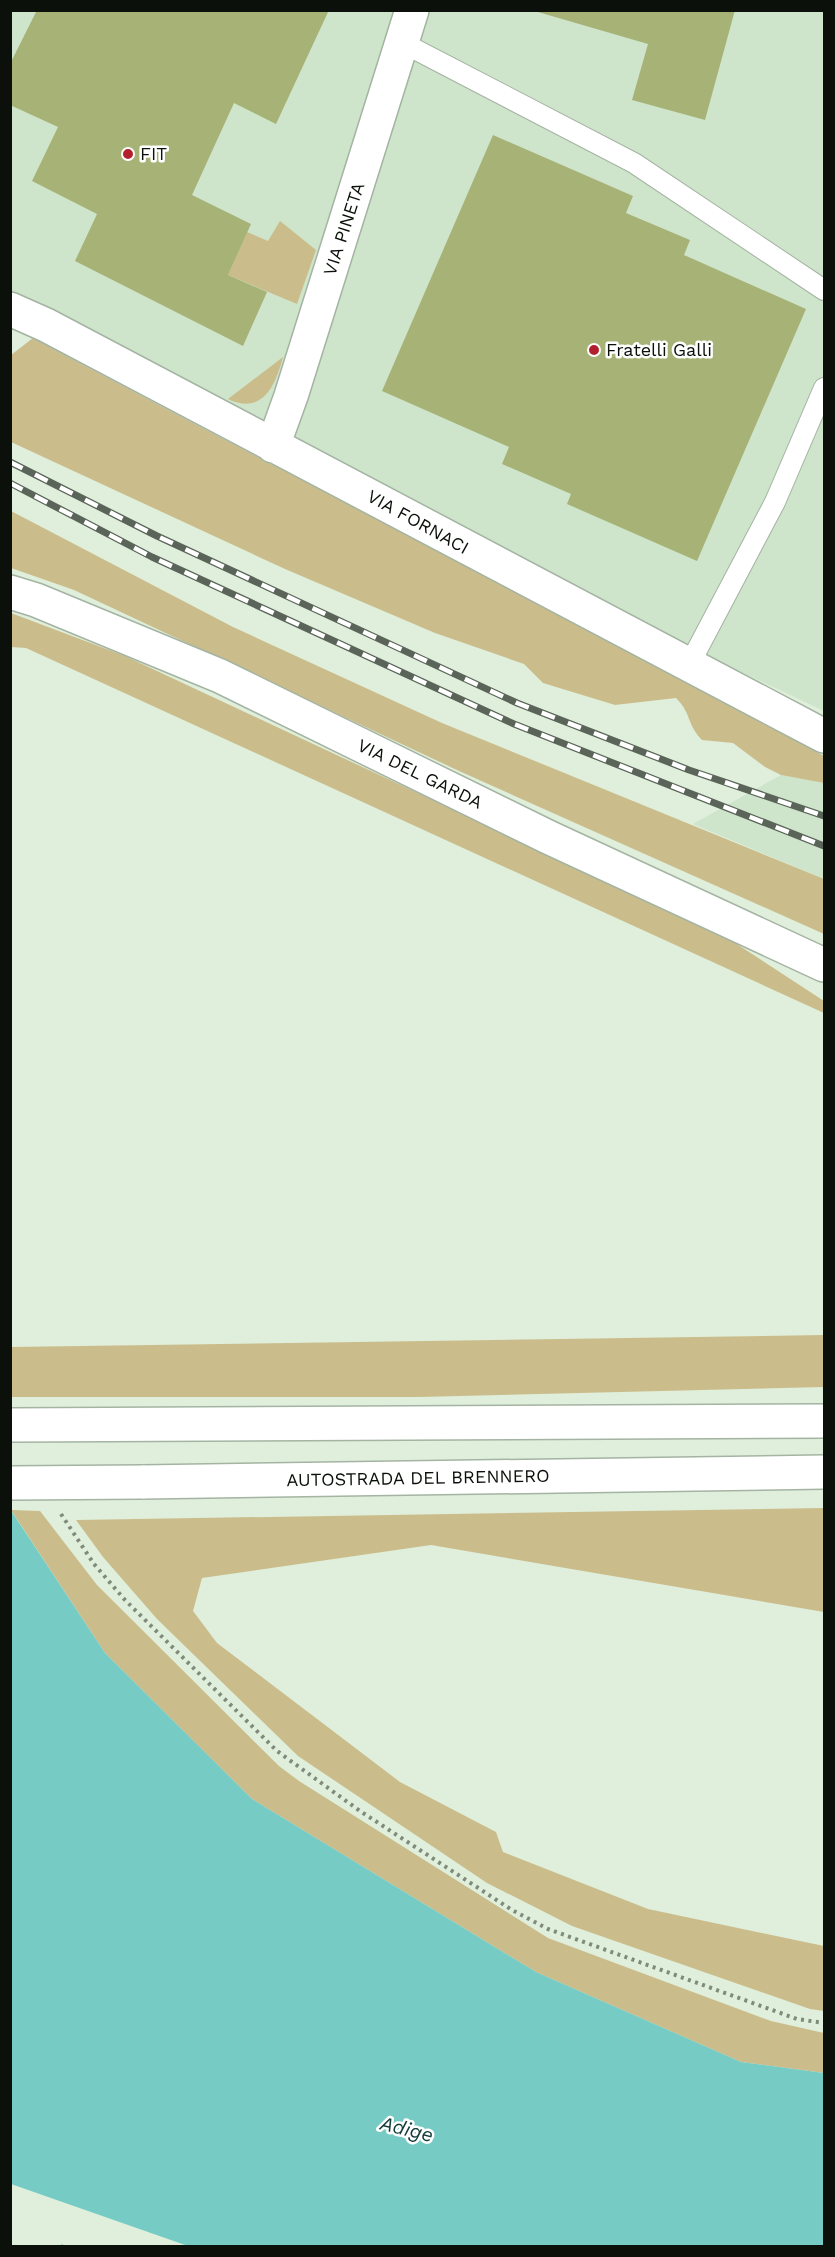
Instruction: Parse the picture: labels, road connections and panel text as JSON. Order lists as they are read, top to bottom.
{
  "streets": {
    "main road": [
      "VIA PINETA",
      "VIA FORNACI",
      "VIA DEL GARDA",
      "AUTOSTRADA DEL BRENNERO"
    ]
  },
  "crossings": [
    ["VIA PINETA", "VIA FORNACI"]
  ],
  "water": ["Adige"],
  "places": ["FIT", "Fratelli Galli"]
}
